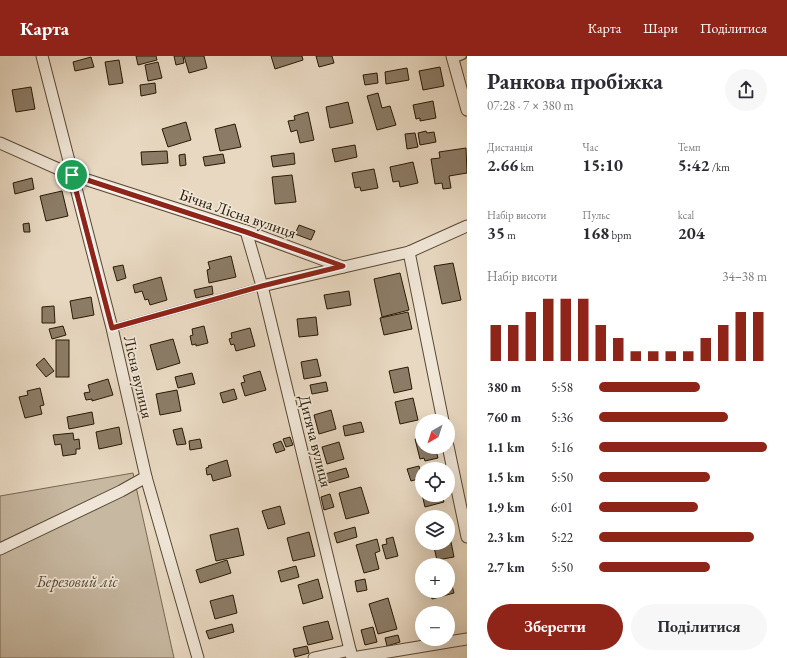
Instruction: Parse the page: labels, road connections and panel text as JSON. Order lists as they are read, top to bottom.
{
  "streets": {
    "street": ["Бічна Лісна вулиця", "Лісна вулиця", "Дитяча вулиця"]
  },
  "crossings": [
    ["Бічна Лісна вулиця", "Лісна вулиця"],
    ["Бічна Лісна вулиця", "Дитяча вулиця"]
  ],
  "parks": ["Березовий ліс"],
  "north": "bottom left",
  "page": {
    "header": "Карта",
    "nav": ["Карта", "Шари", "Поділитися"],
    "heading": ["Ранкова пробіжка", "07:28 · 7 × 380 m"],
    "stats": [
      ["Дистанція", "2.66 km"],
      ["Час", "15:10"],
      ["Темп", "5:42 /km"],
      ["Набір висоти", "35 m"],
      ["Пульс", "168 bpm"],
      ["kcal", "204"]
    ],
    "chart": ["Набір висоти", "34–38 m"],
    "list": [
      {
        "name": "380 m",
        "note": "5:58"
      },
      {
        "name": "760 m",
        "note": "5:36"
      },
      {
        "name": "1.1 km",
        "note": "5:16"
      },
      {
        "name": "1.5 km",
        "note": "5:50"
      },
      {
        "name": "1.9 km",
        "note": "6:01"
      },
      {
        "name": "2.3 km",
        "note": "5:22"
      },
      {
        "name": "2.7 km",
        "note": "5:50"
      }
    ],
    "map_buttons": ["+", "−"],
    "buttons": ["Зберегти", "Поділитися"]
  }
}
